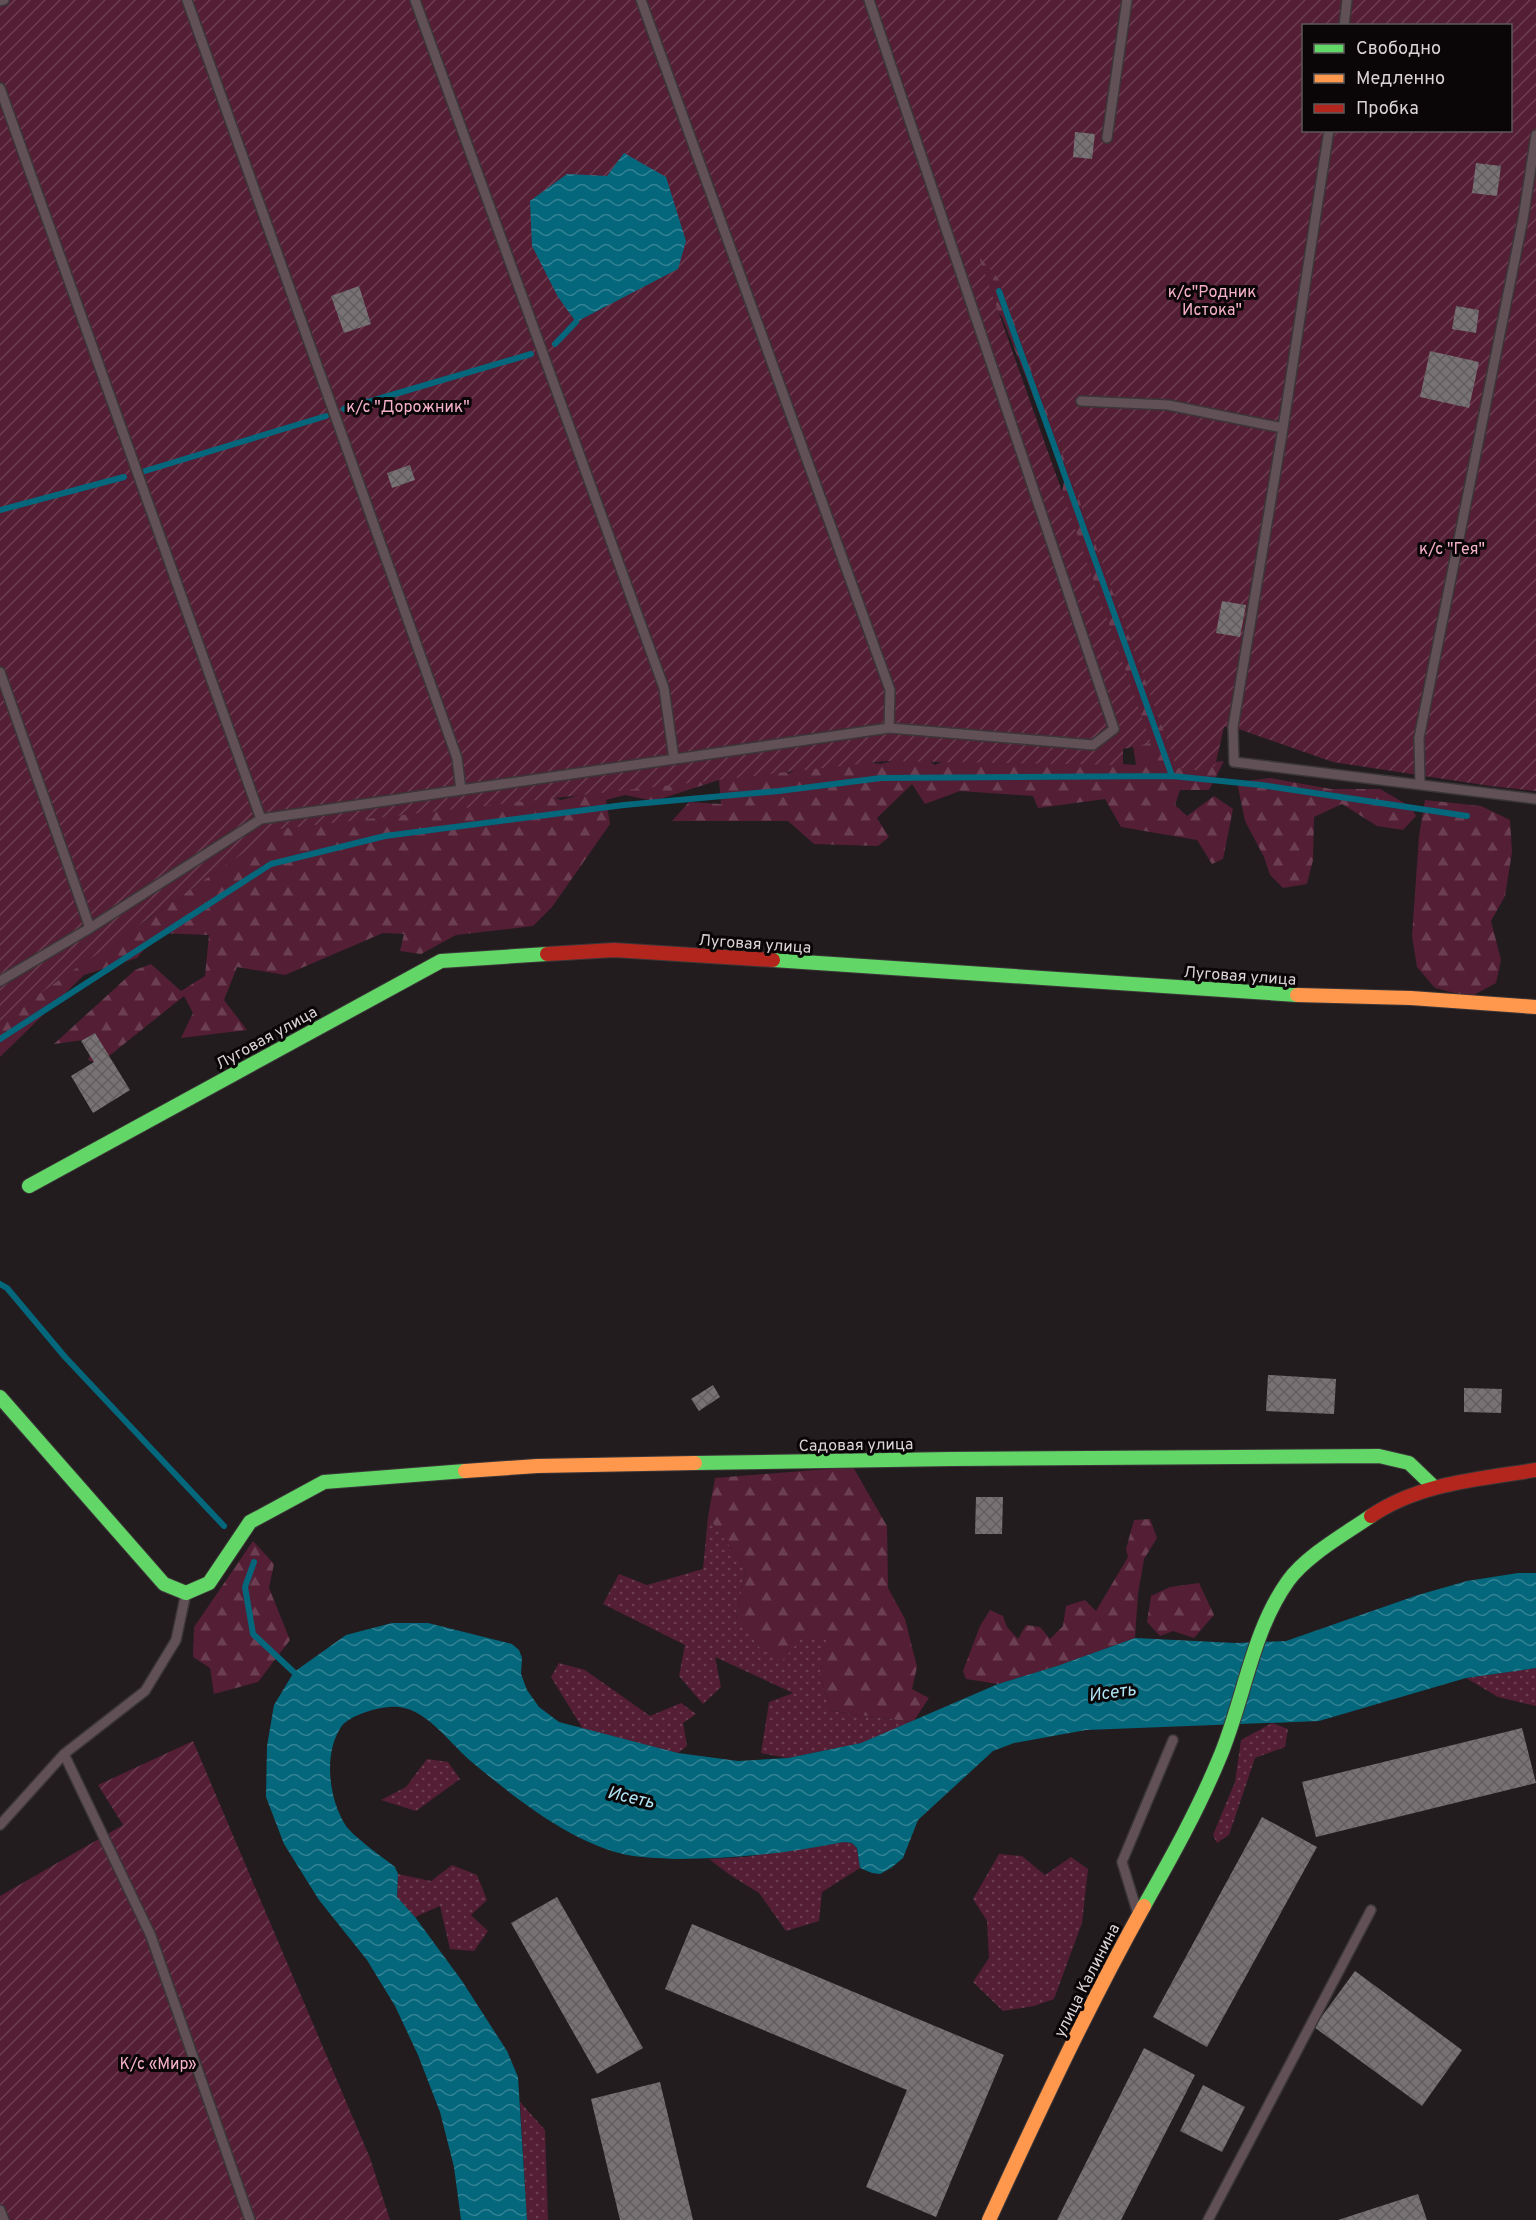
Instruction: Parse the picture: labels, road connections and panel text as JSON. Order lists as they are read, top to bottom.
{
  "streets": {
    "street": ["Луговая улица", "Садовая улица", "улица Калинина"]
  },
  "crossings": [
    ["Садовая улица", "улица Калинина"]
  ],
  "water": ["Исеть"],
  "parks": [
    "к/с\"Родник Истока\"",
    "к/с \"Дорожник\"",
    "к/с \"Гея\"",
    "К/с «Мир»"
  ],
  "legend": ["Свободно", "Медленно", "Пробка"]
}
